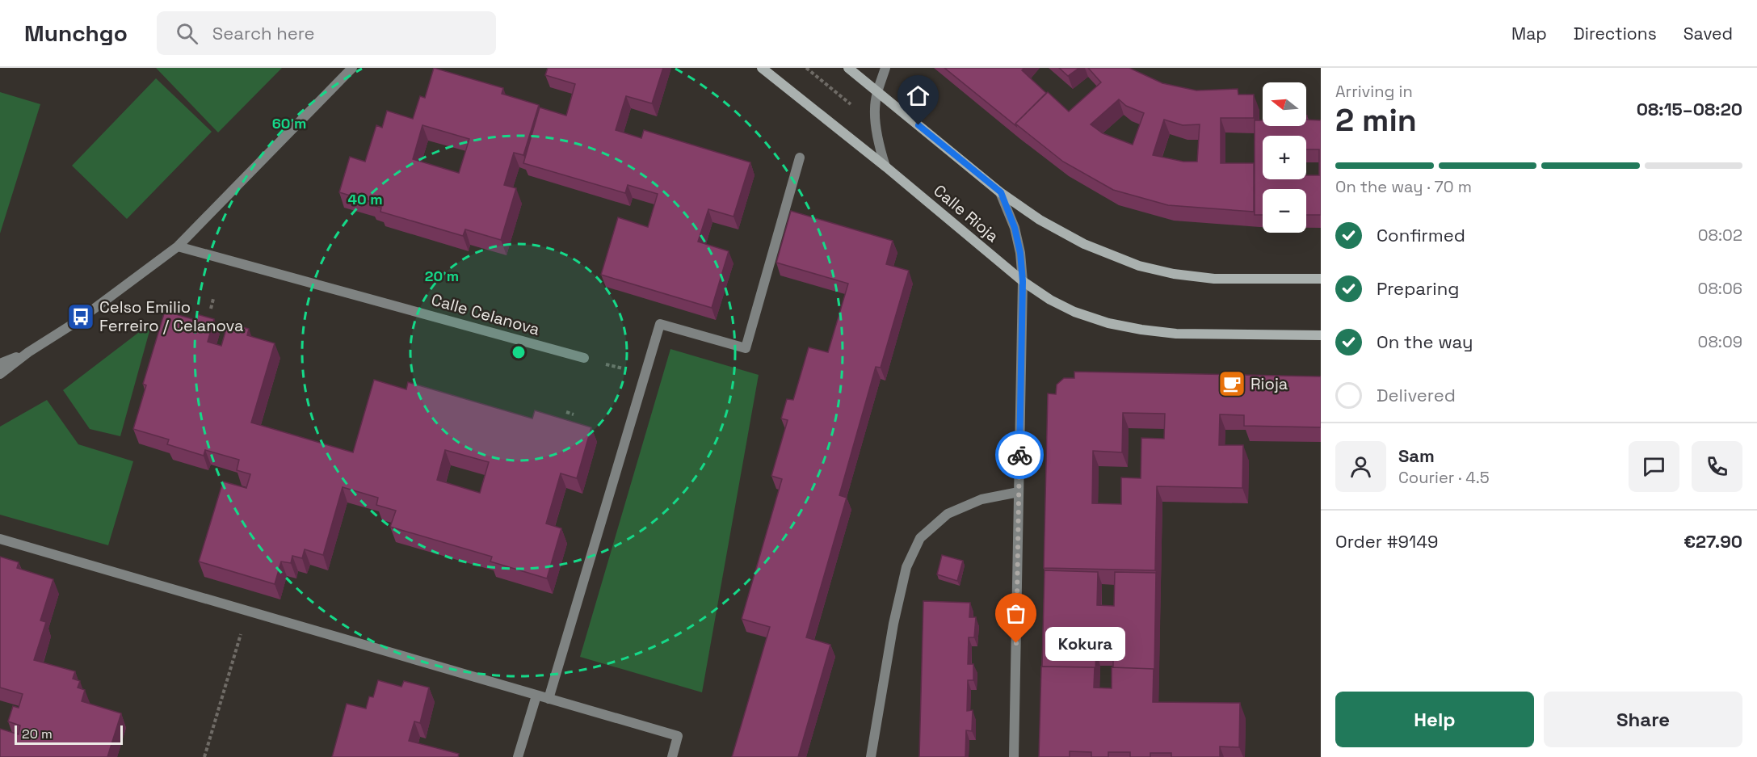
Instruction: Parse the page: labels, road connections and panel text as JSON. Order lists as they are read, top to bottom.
{
  "streets": {
    "main road": ["Calle Rioja"],
    "street": ["Calle Celanova"]
  },
  "places": {
    "bus stop": ["Celso Emilio Ferreiro / Celanova"],
    "cafe": ["Rioja"],
    "other": ["Kokura"]
  },
  "scale_bar": "20 m",
  "north": "left",
  "page": {
    "header": "Munchgo",
    "search": "Search here",
    "nav": ["Map", "Directions", "Saved"],
    "heading": ["2 min", "Arriving in", "08:15–08:20"],
    "panel": [
      "Sam",
      "Courier · 4.5",
      "Order #9149",
      "€27.90"
    ],
    "map_buttons": ["+", "−"],
    "bar": "On the way · 70 m",
    "list": [
      ["Confirmed", "08:02"],
      ["Preparing", "08:06"],
      ["On the way", "08:09"],
      "Delivered"
    ],
    "bubble": "Kokura",
    "buttons": ["Help", "Share"],
    "scale": "20 m"
  },
  "rings": ["60 m", "40 m", "20 m"]
}
